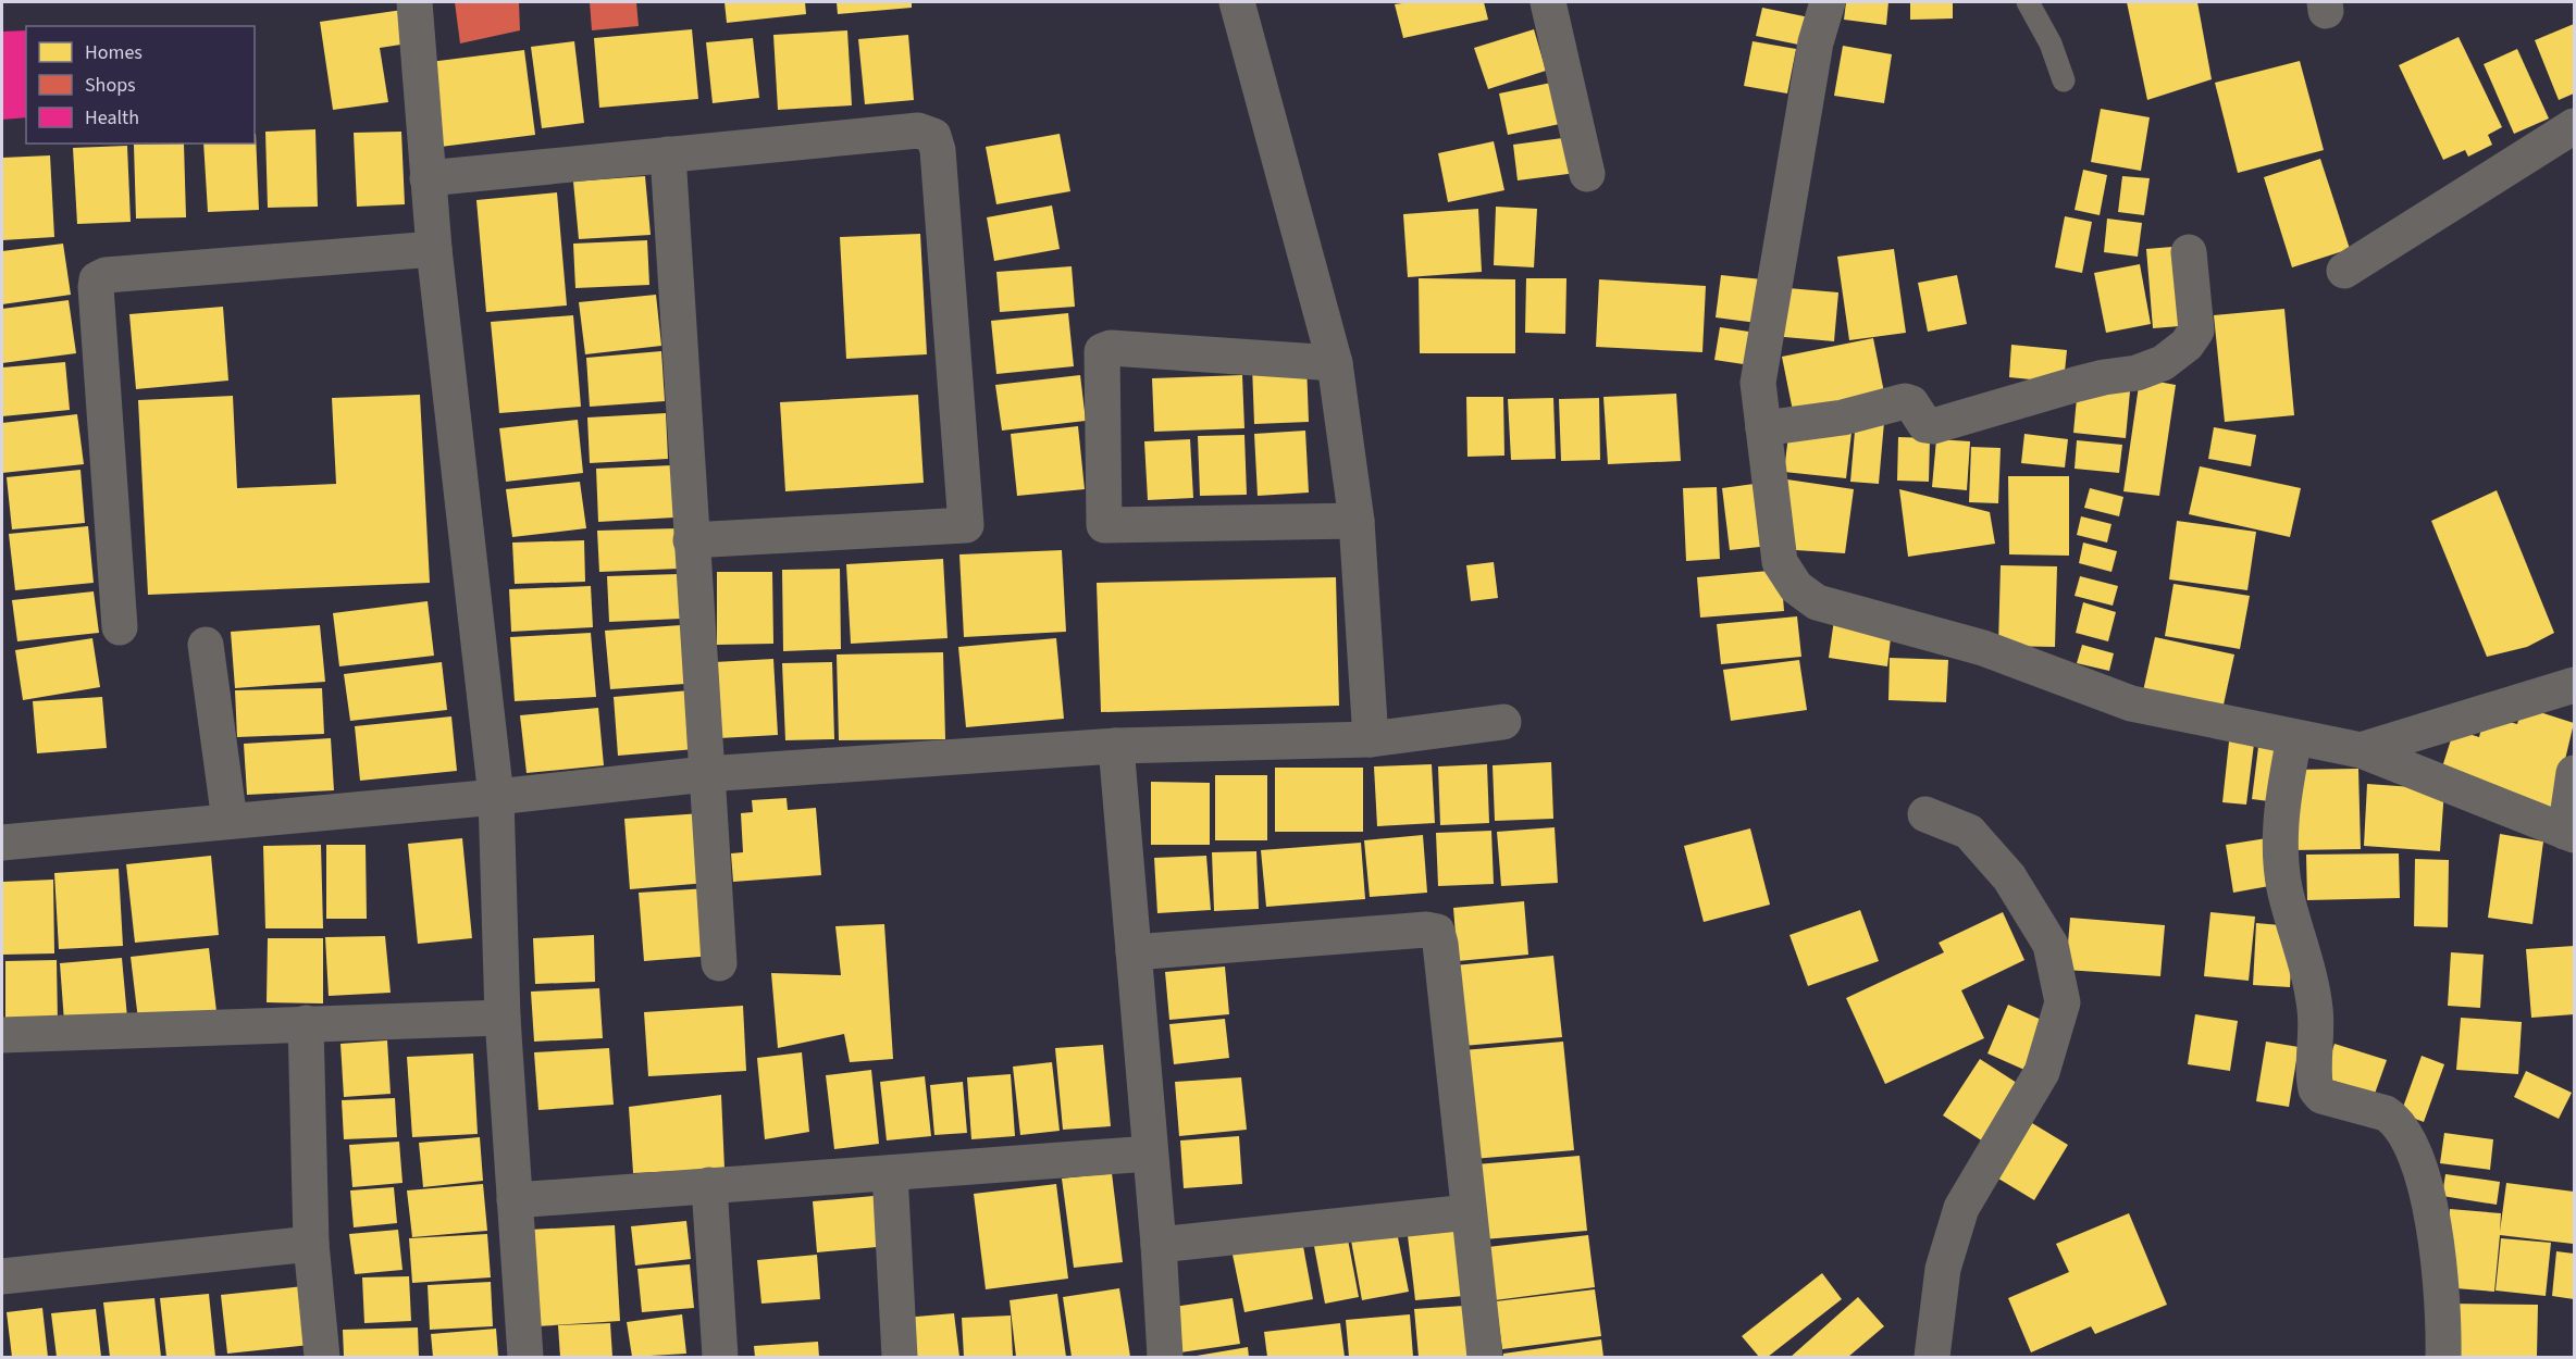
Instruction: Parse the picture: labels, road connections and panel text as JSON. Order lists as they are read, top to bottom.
{
  "legend": ["Homes", "Shops", "Health"]
}
